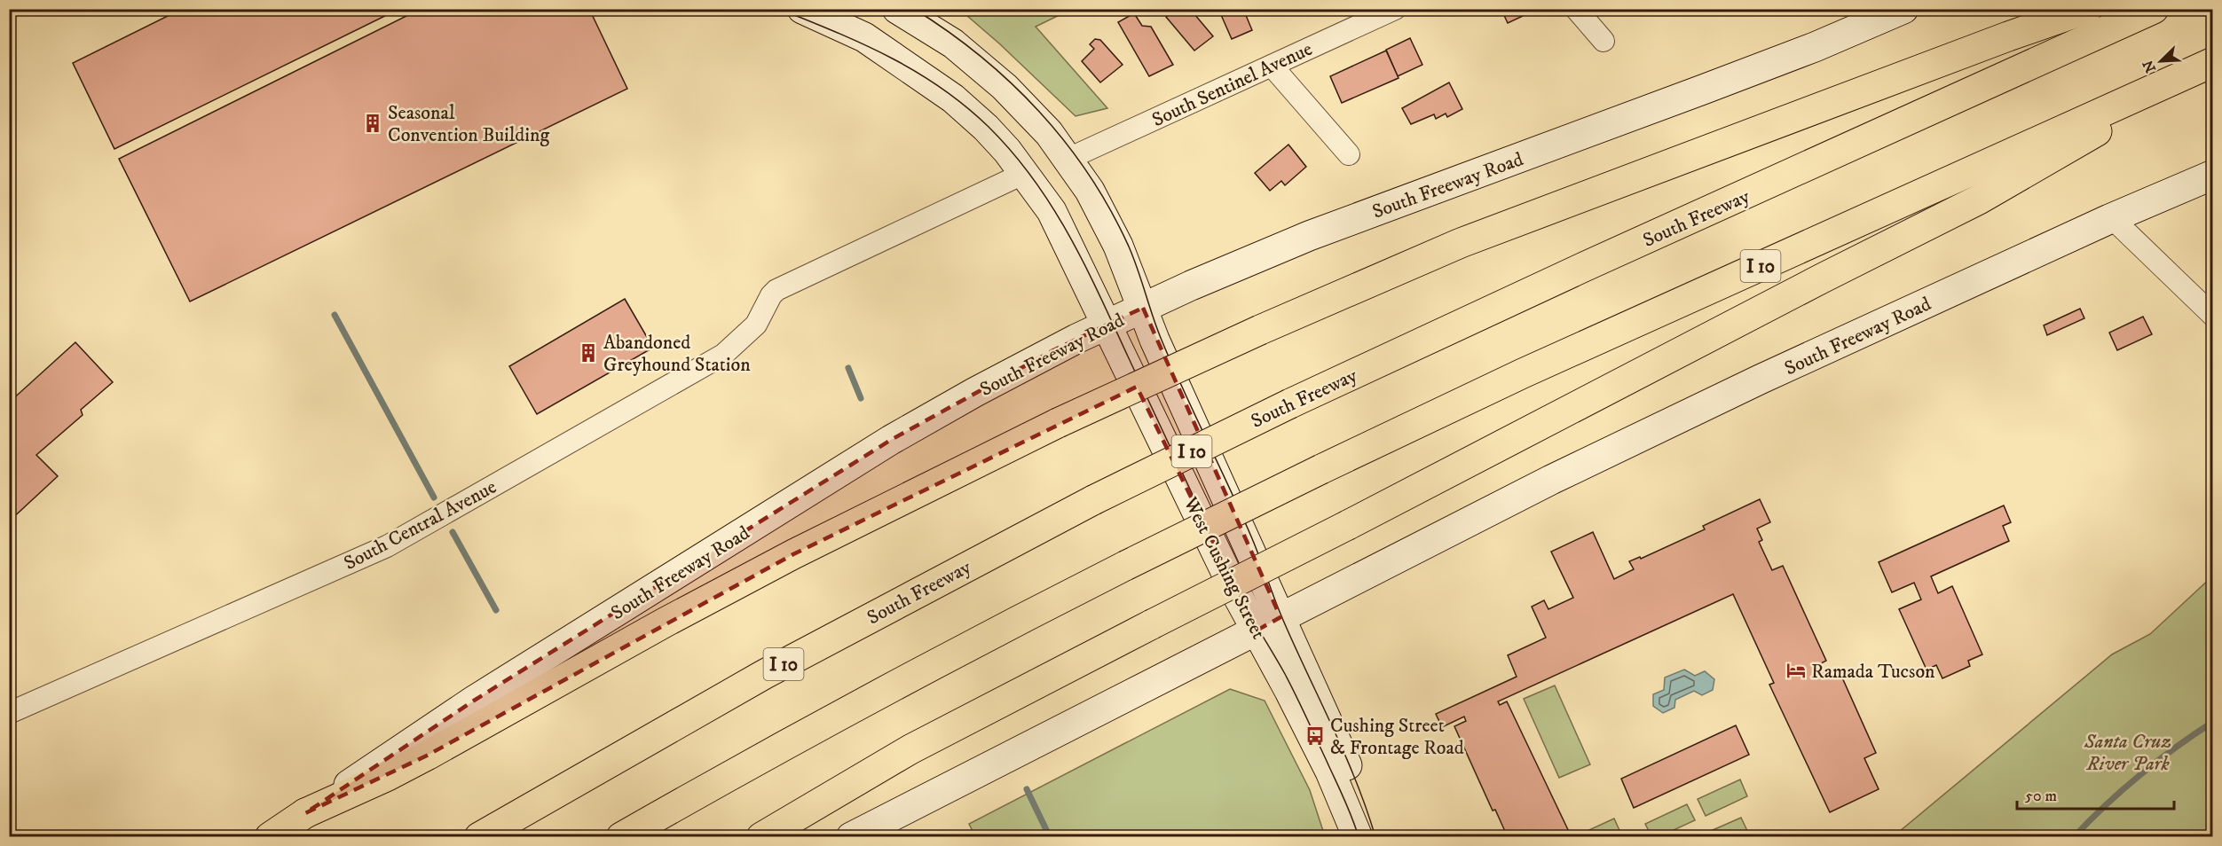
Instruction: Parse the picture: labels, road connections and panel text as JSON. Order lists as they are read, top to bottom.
{
  "streets": {
    "main road": [
      "South Freeway Road",
      "South Freeway",
      "I 10",
      "West Cushing Street"
    ],
    "street": ["South Sentinel Avenue", "South Central Avenue"]
  },
  "crossings": [
    ["South Sentinel Avenue", "West Cushing Street"],
    ["South Freeway Road", "West Cushing Street"],
    ["South Central Avenue", "West Cushing Street"]
  ],
  "parks": ["Santa Cruz River Park"],
  "places": {
    "building": ["Seasonal Convention Building", "Abandoned Greyhound Station"],
    "hotel": ["Ramada Tucson"],
    "bus stop": ["Cushing Street & Frontage Road"]
  },
  "scale_bar": "50 m",
  "north": "bottom left"
}
